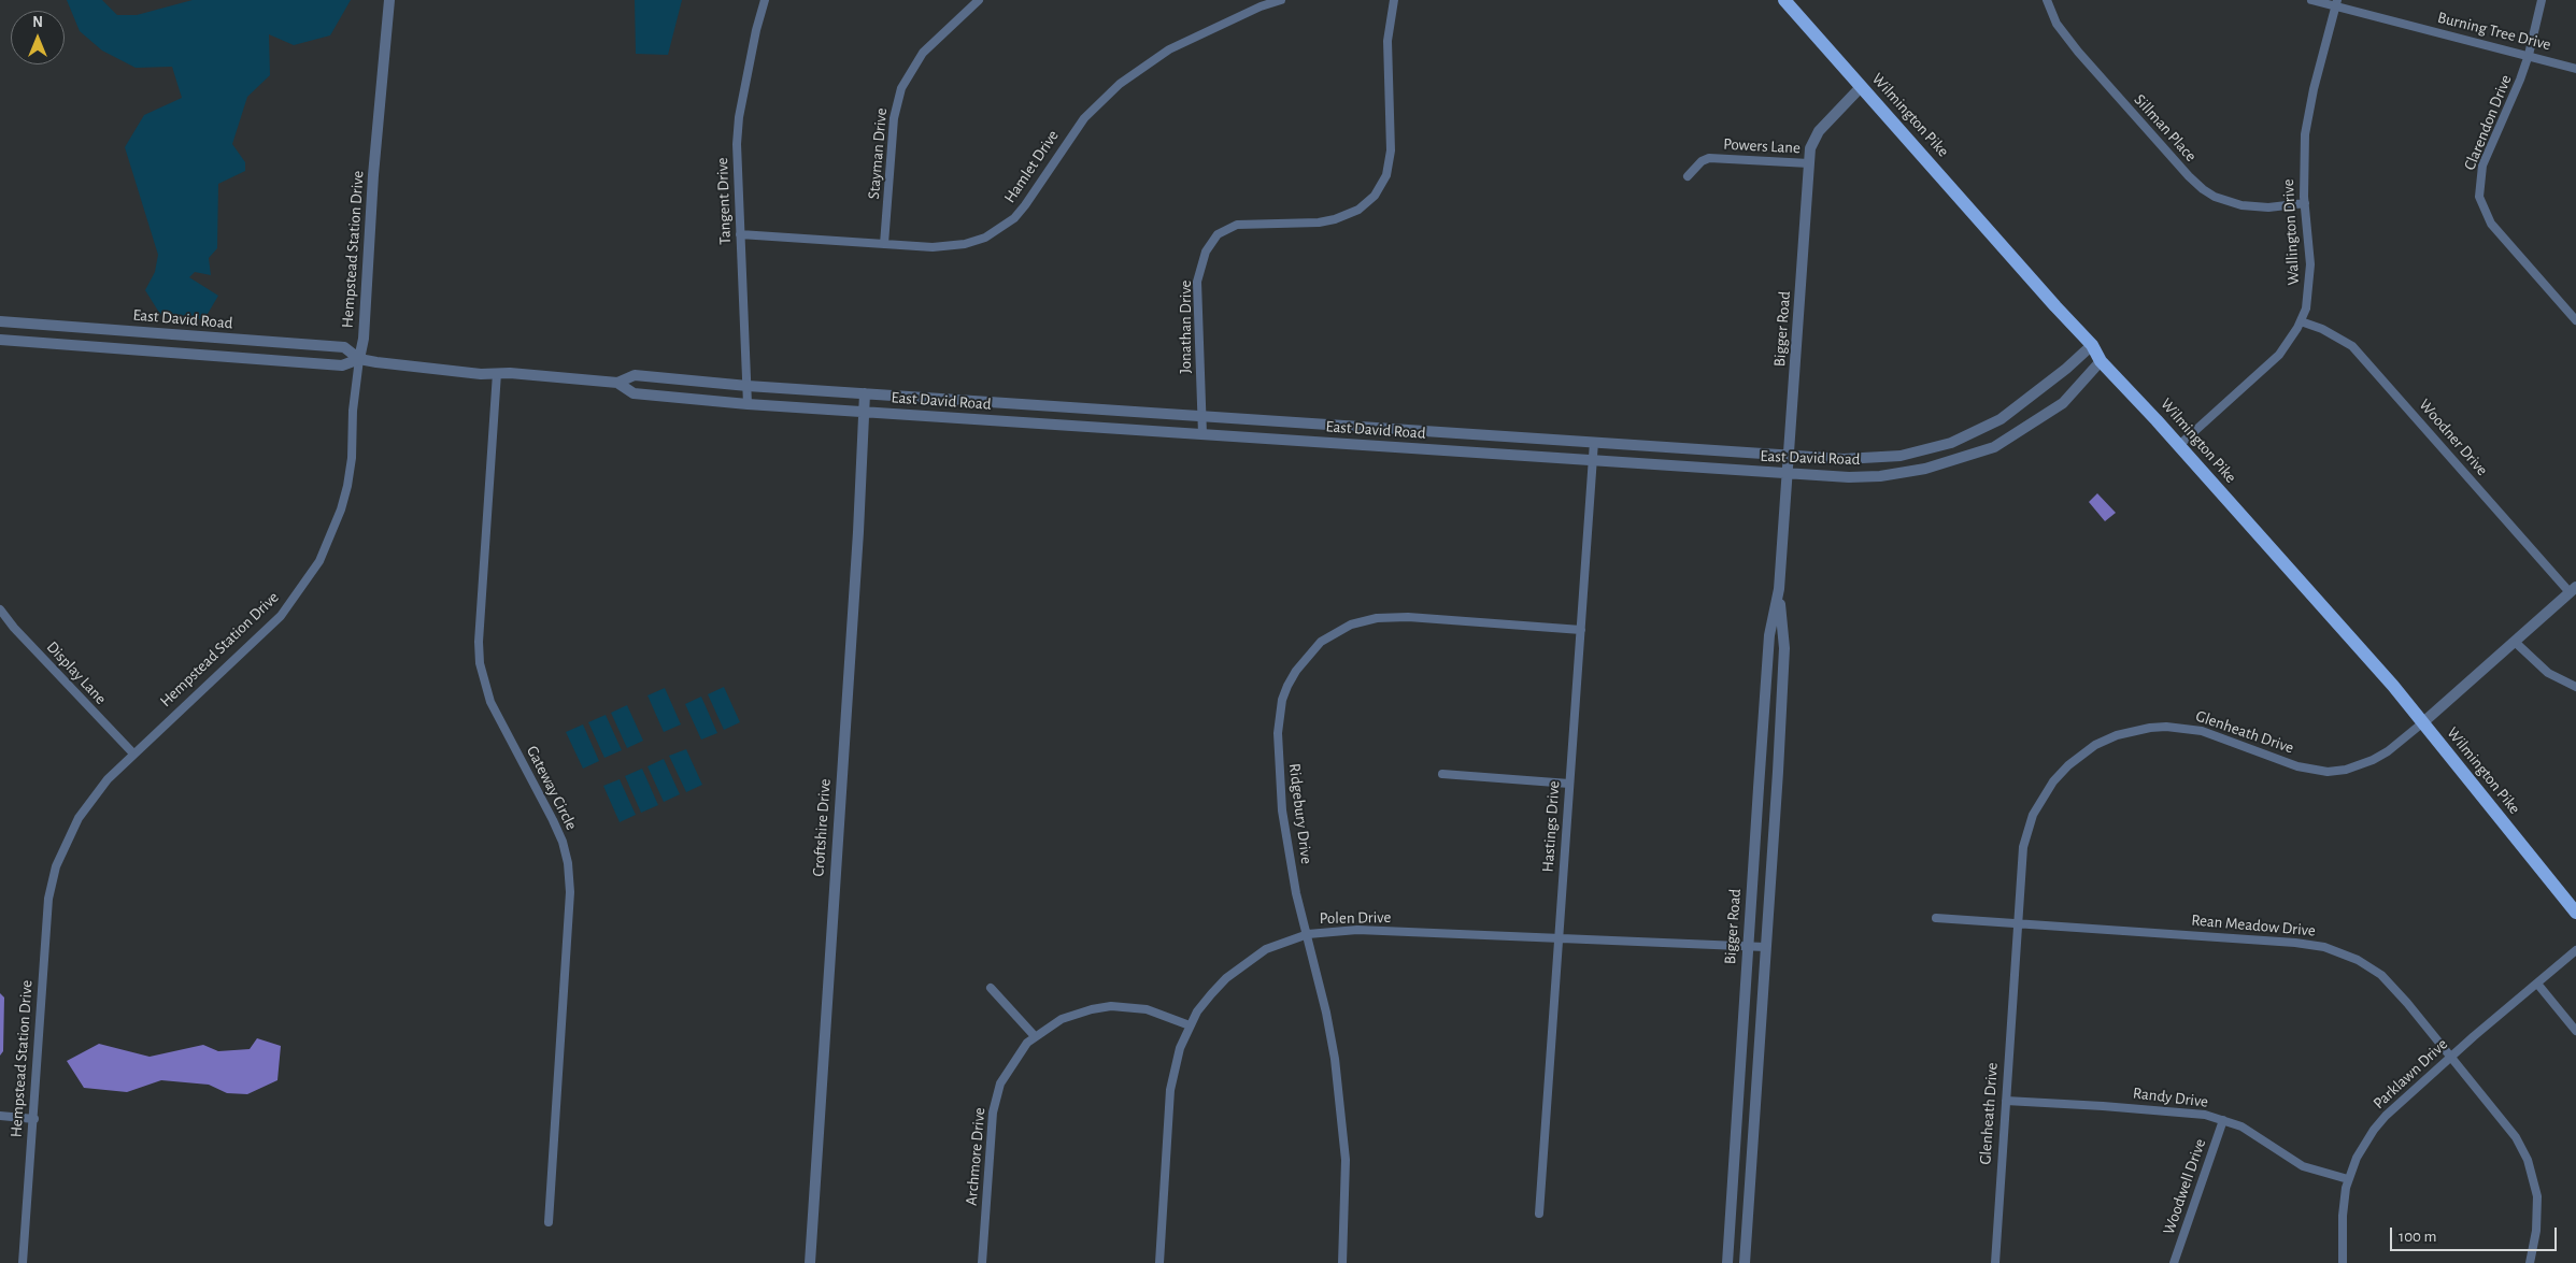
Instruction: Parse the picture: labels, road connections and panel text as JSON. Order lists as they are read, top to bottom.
{
  "streets": {
    "main road": ["Wilmington Pike"],
    "street": [
      "Burning Tree Drive",
      "Clarendon Drive",
      "Sillman Place",
      "Powers Lane",
      "Stayman Drive",
      "Hamlet Drive",
      "Tangent Drive",
      "Wallington Drive",
      "Hempstead Station Drive",
      "East David Road",
      "Jonathan Drive",
      "Bigger Road",
      "Woodner Drive",
      "Display Lane",
      "Glenheath Drive",
      "Gateway Circle",
      "Ridgebury Drive",
      "Hastings Drive",
      "Croftshire Drive",
      "Polen Drive",
      "Rean Meadow Drive",
      "Parklawn Drive",
      "Randy Drive",
      "Archmore Drive",
      "Woodwell Drive"
    ]
  },
  "crossings": [
    ["Burning Tree Drive", "Clarendon Drive"],
    ["Burning Tree Drive", "Wallington Drive"],
    ["Wilmington Pike", "Wallington Drive"],
    ["Wilmington Pike", "East David Road"],
    ["Wilmington Pike", "Bigger Road"],
    ["Wilmington Pike", "Glenheath Drive"],
    ["Sillman Place", "Wallington Drive"],
    ["Powers Lane", "Bigger Road"],
    ["Stayman Drive", "Hamlet Drive"],
    ["Hamlet Drive", "Tangent Drive"],
    ["Tangent Drive", "East David Road"],
    ["Wallington Drive", "Woodner Drive"],
    ["Hempstead Station Drive", "East David Road"],
    ["Hempstead Station Drive", "Display Lane"],
    ["East David Road", "Jonathan Drive"],
    ["East David Road", "Bigger Road"],
    ["East David Road", "Gateway Circle"],
    ["East David Road", "Hastings Drive"],
    ["East David Road", "Croftshire Drive"],
    ["Bigger Road", "Polen Drive"],
    ["Woodner Drive", "Glenheath Drive"],
    ["Glenheath Drive", "Rean Meadow Drive"],
    ["Glenheath Drive", "Randy Drive"],
    ["Ridgebury Drive", "Hastings Drive"],
    ["Ridgebury Drive", "Polen Drive"],
    ["Hastings Drive", "Polen Drive"],
    ["Polen Drive", "Archmore Drive"],
    ["Rean Meadow Drive", "Parklawn Drive"],
    ["Parklawn Drive", "Randy Drive"],
    ["Randy Drive", "Woodwell Drive"]
  ],
  "scale_bar": "100 m",
  "north": "top"
}
